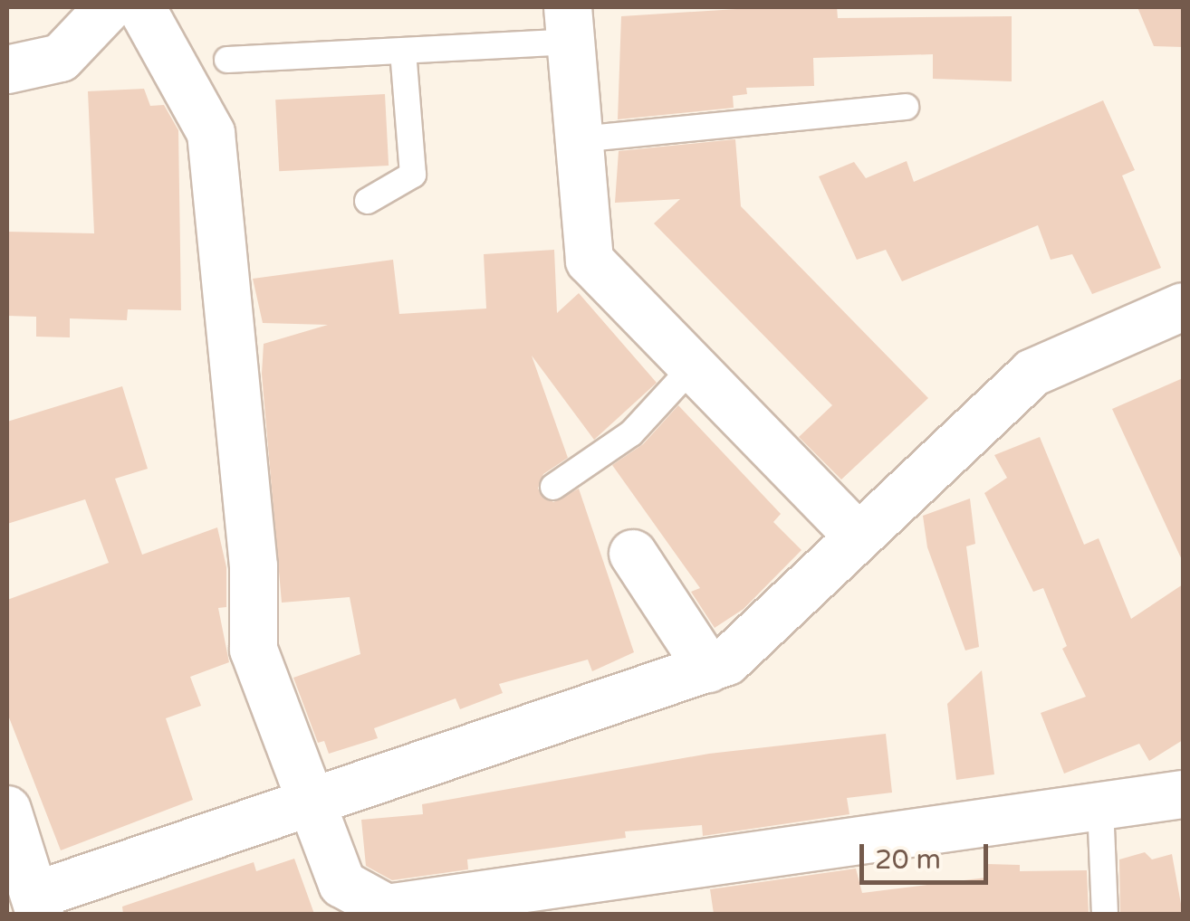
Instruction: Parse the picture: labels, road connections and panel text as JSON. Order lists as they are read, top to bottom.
{
  "scale_bar": "20 m"
}
